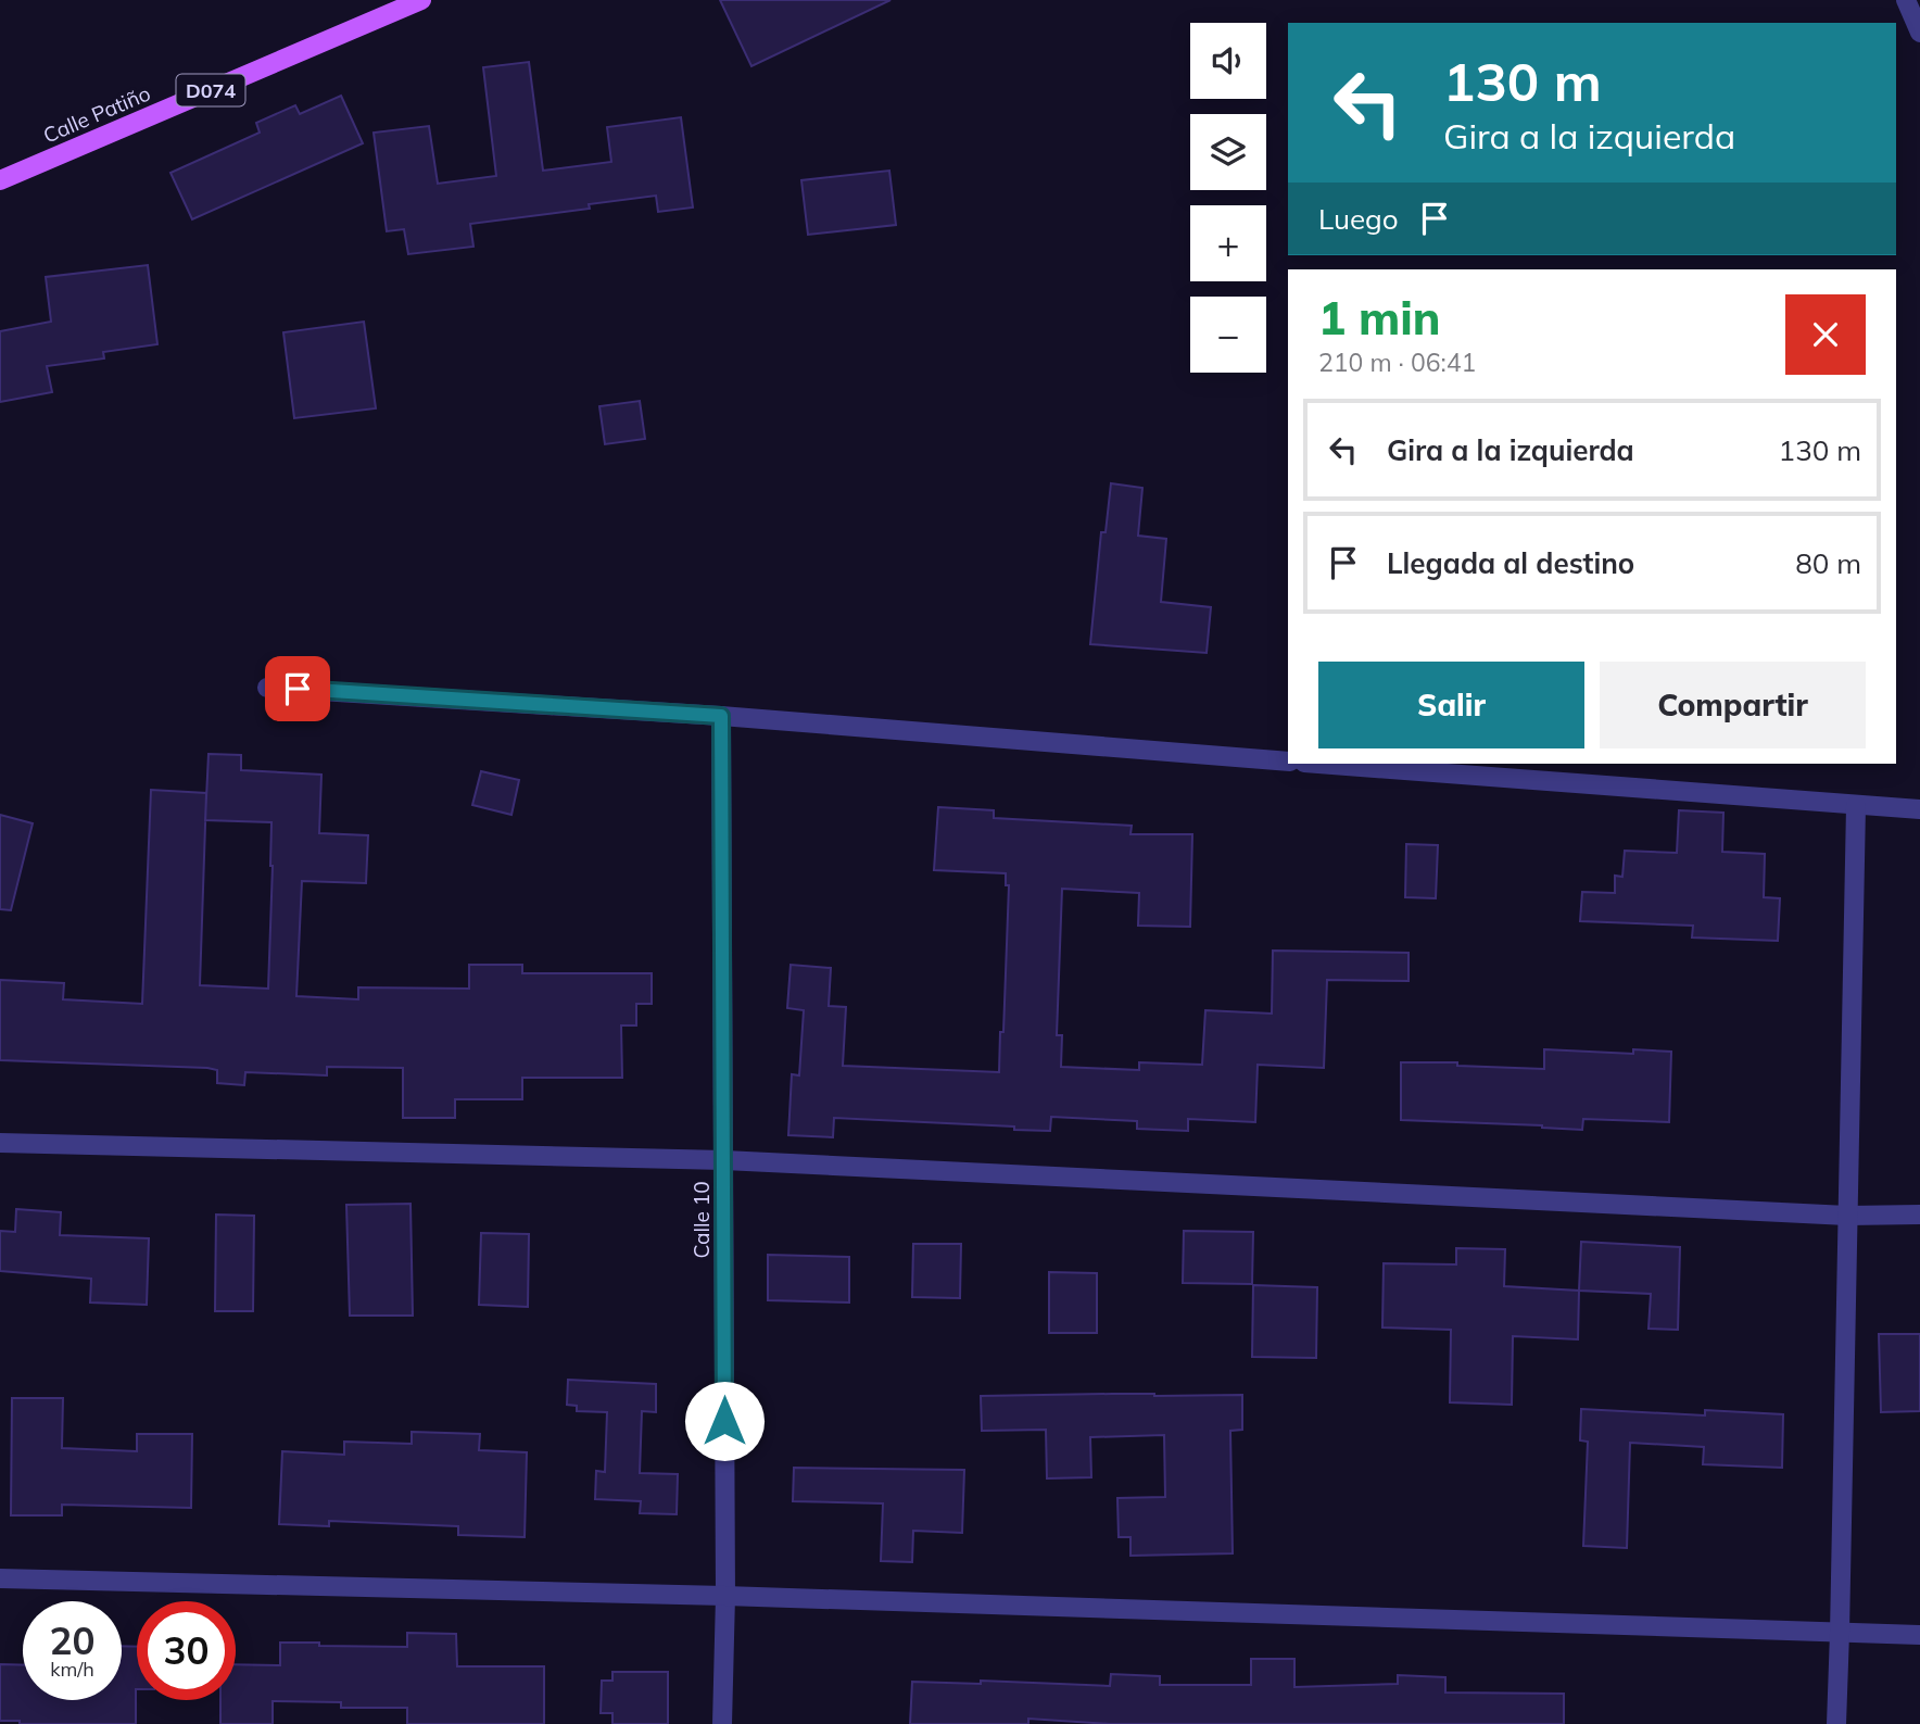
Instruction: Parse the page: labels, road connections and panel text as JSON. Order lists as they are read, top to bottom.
{
  "streets": {
    "main road": ["D074", "Calle Patiño"],
    "street": ["Calle 10"]
  },
  "page": {
    "map_buttons": ["+", "−"],
    "turn": ["130 m", "Gira a la izquierda"],
    "then": "Luego",
    "heading": ["1 min", "210 m · 06:41"],
    "list": [
      {
        "name": "Gira a la izquierda",
        "value": "130 m"
      },
      {
        "name": "Llegada al destino",
        "value": "80 m"
      }
    ],
    "buttons": ["Salir", "Compartir"],
    "speed": "20 km/h",
    "limit": "30"
  }
}
